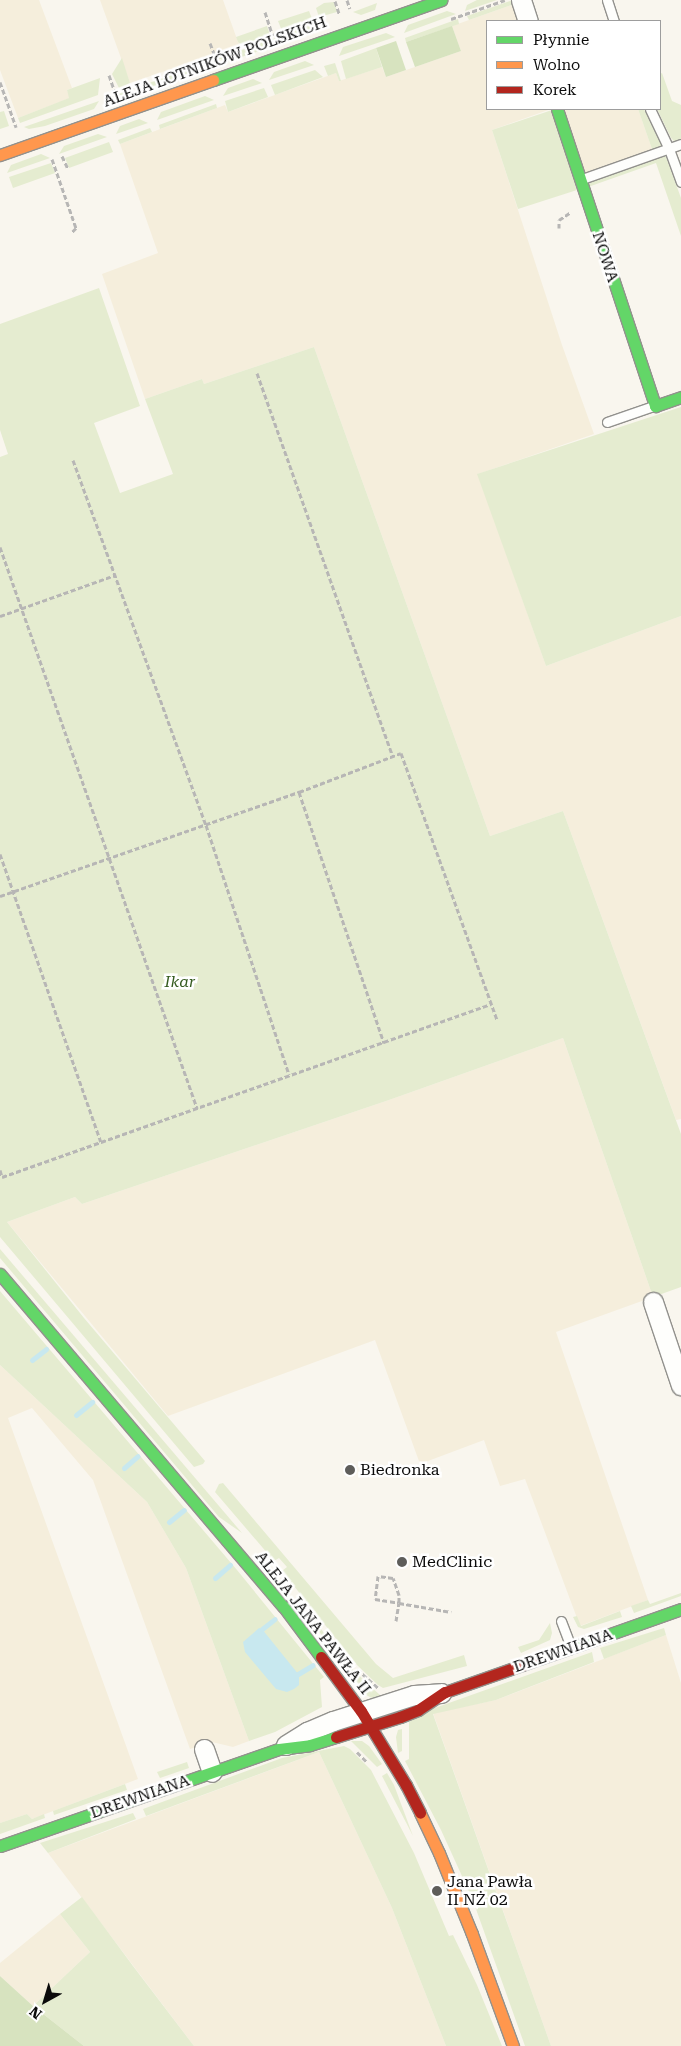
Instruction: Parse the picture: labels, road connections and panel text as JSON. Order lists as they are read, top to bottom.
{
  "streets": {
    "street": [
      "ALEJA LOTNIKÓW POLSKICH",
      "NOWA",
      "ALEJA JANA PAWŁA II",
      "DREWNIANA"
    ]
  },
  "crossings": [
    ["ALEJA JANA PAWŁA II", "DREWNIANA"]
  ],
  "parks": ["Ikar"],
  "places": ["Biedronka", "MedClinic", "Jana Pawła II NŻ 02"],
  "legend": ["Płynnie", "Wolno", "Korek"],
  "north": "bottom left"
}
